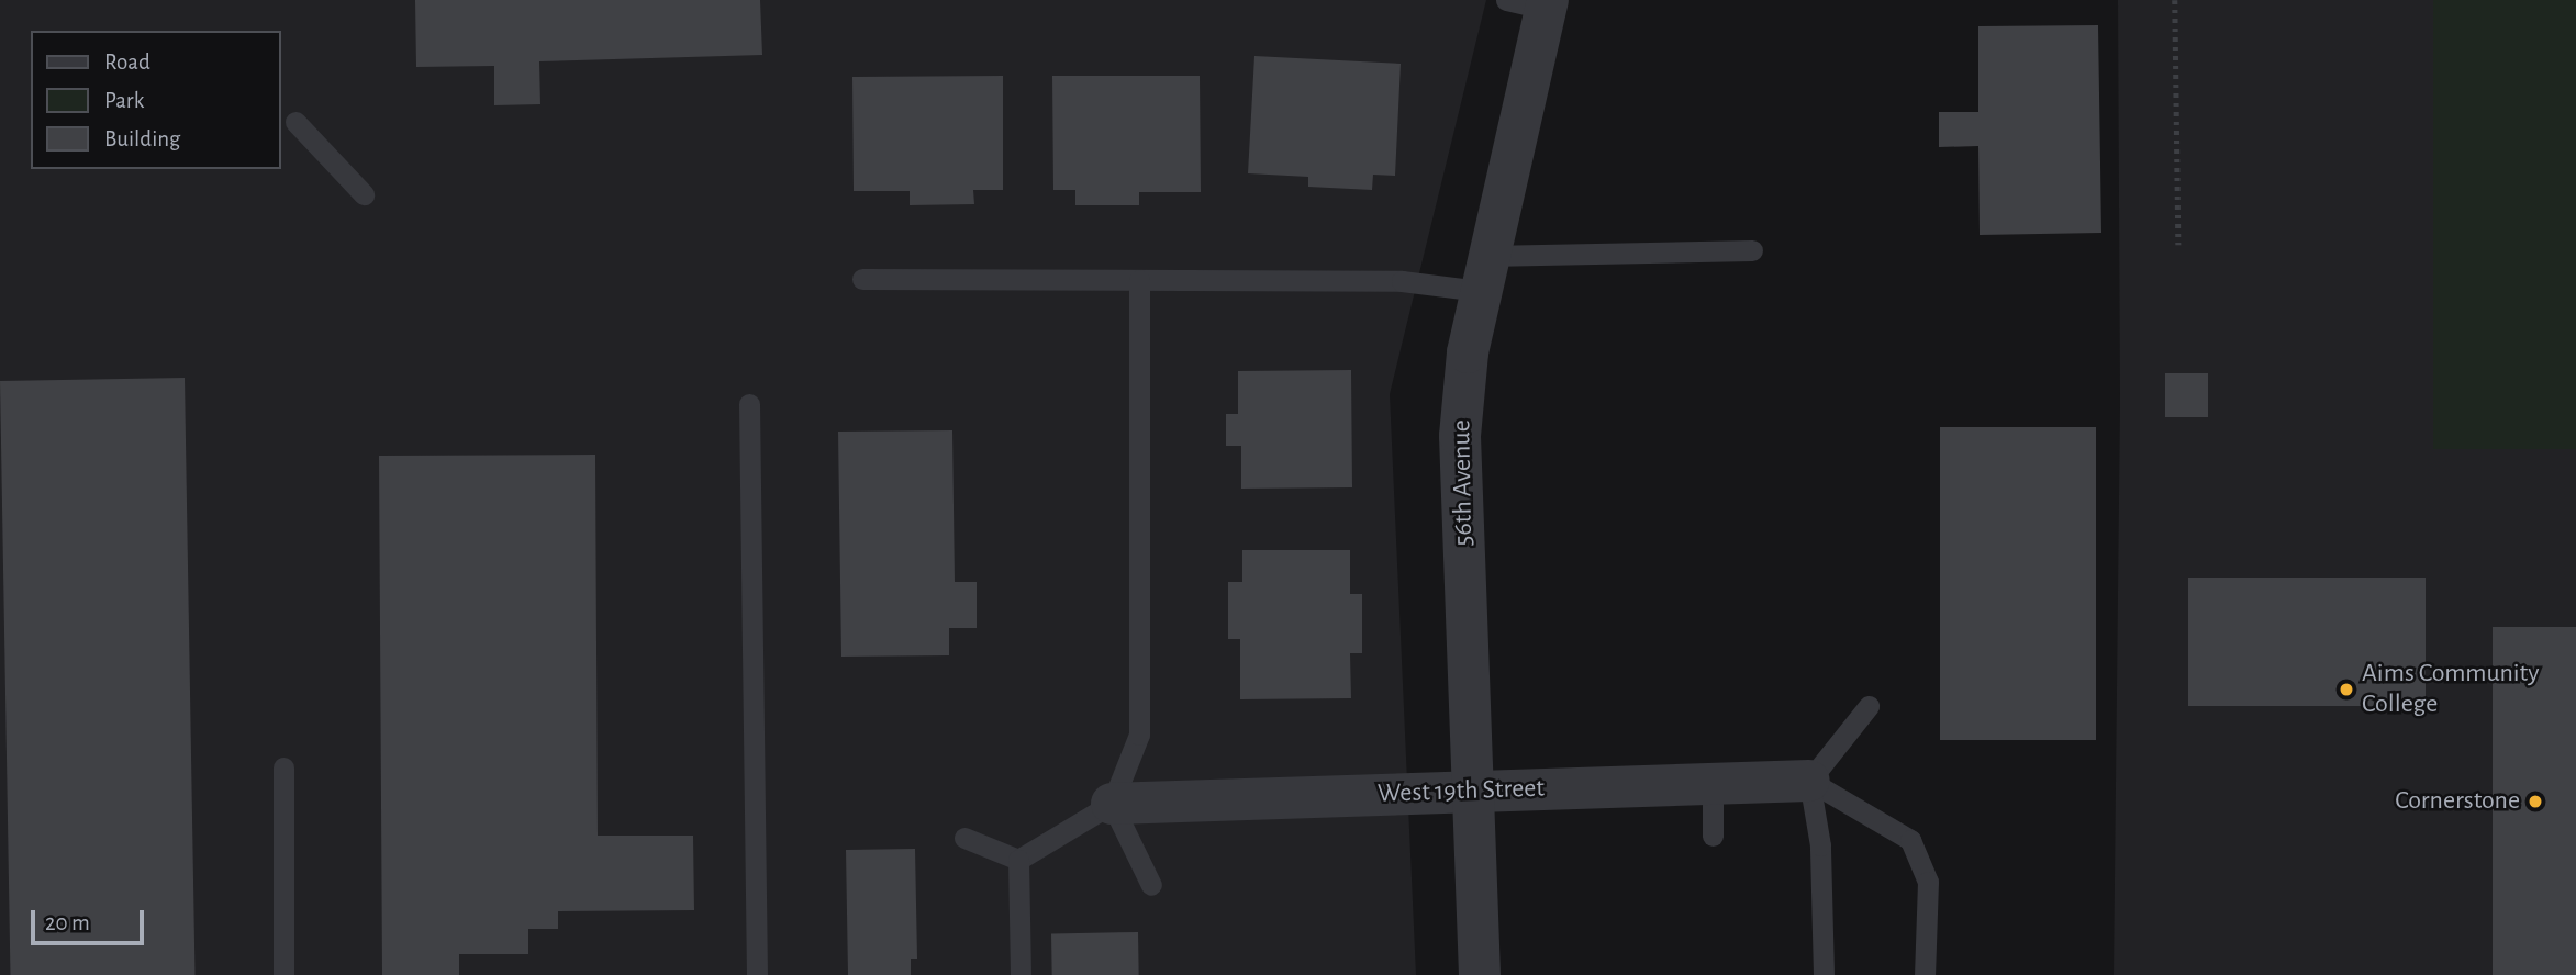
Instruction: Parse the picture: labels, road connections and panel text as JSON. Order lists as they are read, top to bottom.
{
  "streets": {
    "street": ["56th Avenue", "West 19th Street"]
  },
  "crossings": [
    ["56th Avenue", "West 19th Street"]
  ],
  "places": ["Aims Community College", "Cornerstone"],
  "legend": ["Road", "Park", "Building"],
  "scale_bar": "20 m"
}
